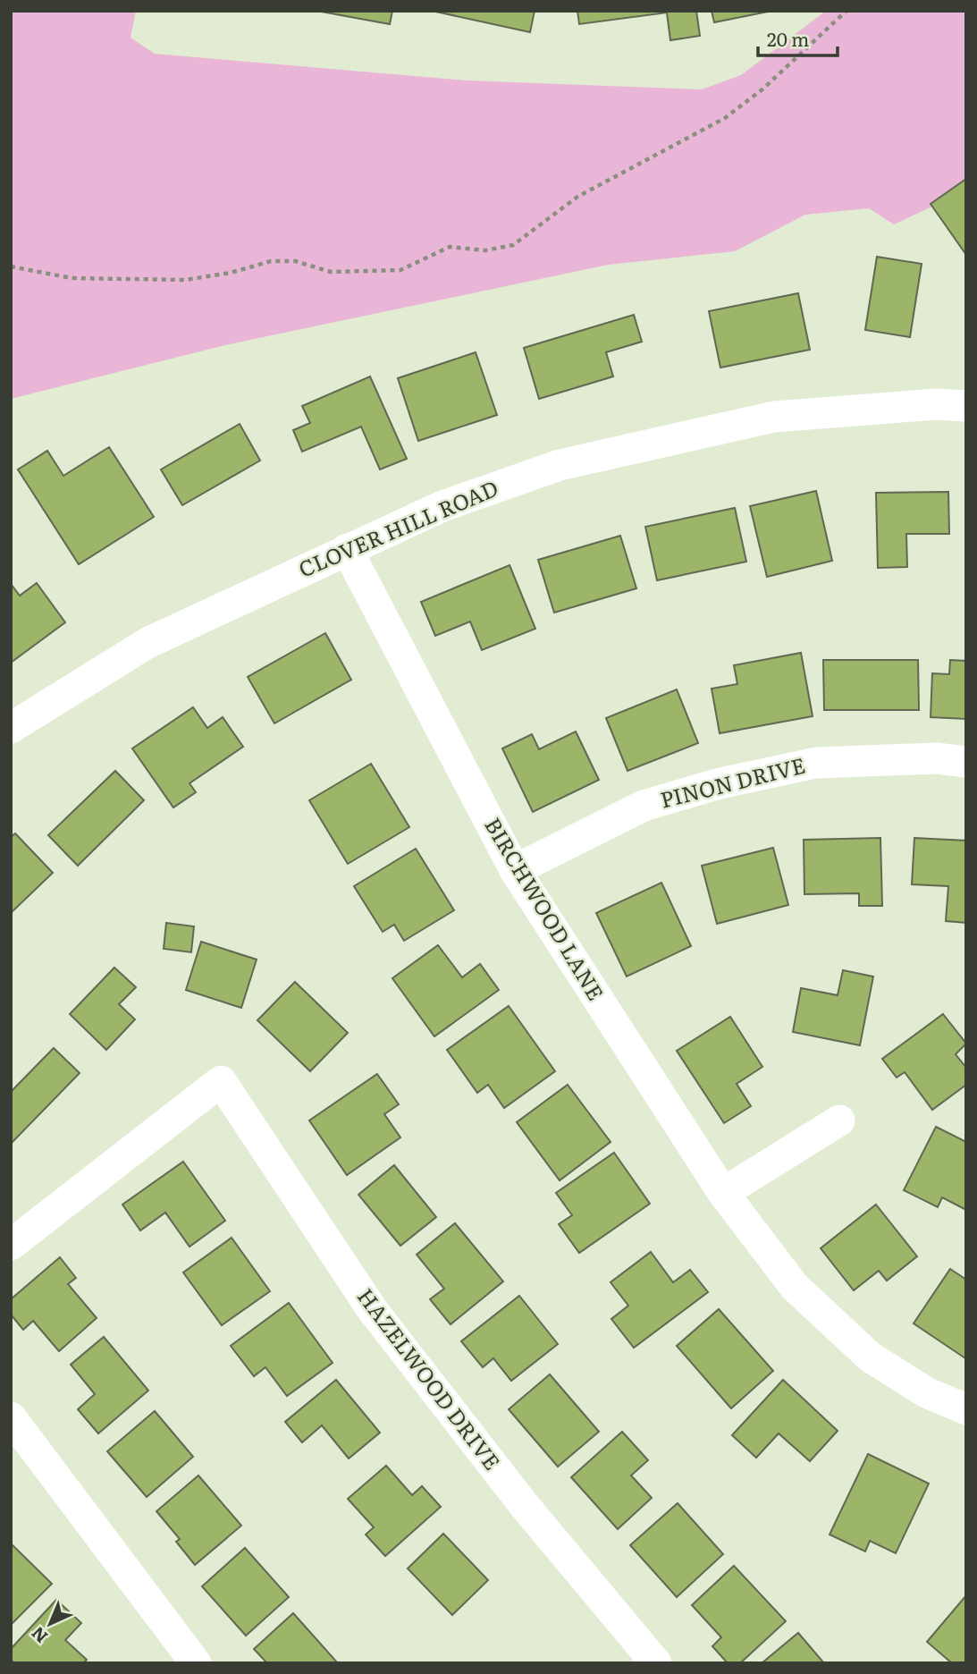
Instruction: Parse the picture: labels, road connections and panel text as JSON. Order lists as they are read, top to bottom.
{
  "streets": {
    "street": [
      "CLOVER HILL ROAD",
      "PINON DRIVE",
      "BIRCHWOOD LANE",
      "HAZELWOOD DRIVE"
    ]
  },
  "crossings": [
    ["CLOVER HILL ROAD", "BIRCHWOOD LANE"],
    ["PINON DRIVE", "BIRCHWOOD LANE"]
  ],
  "scale_bar": "20 m",
  "north": "bottom left"
}
